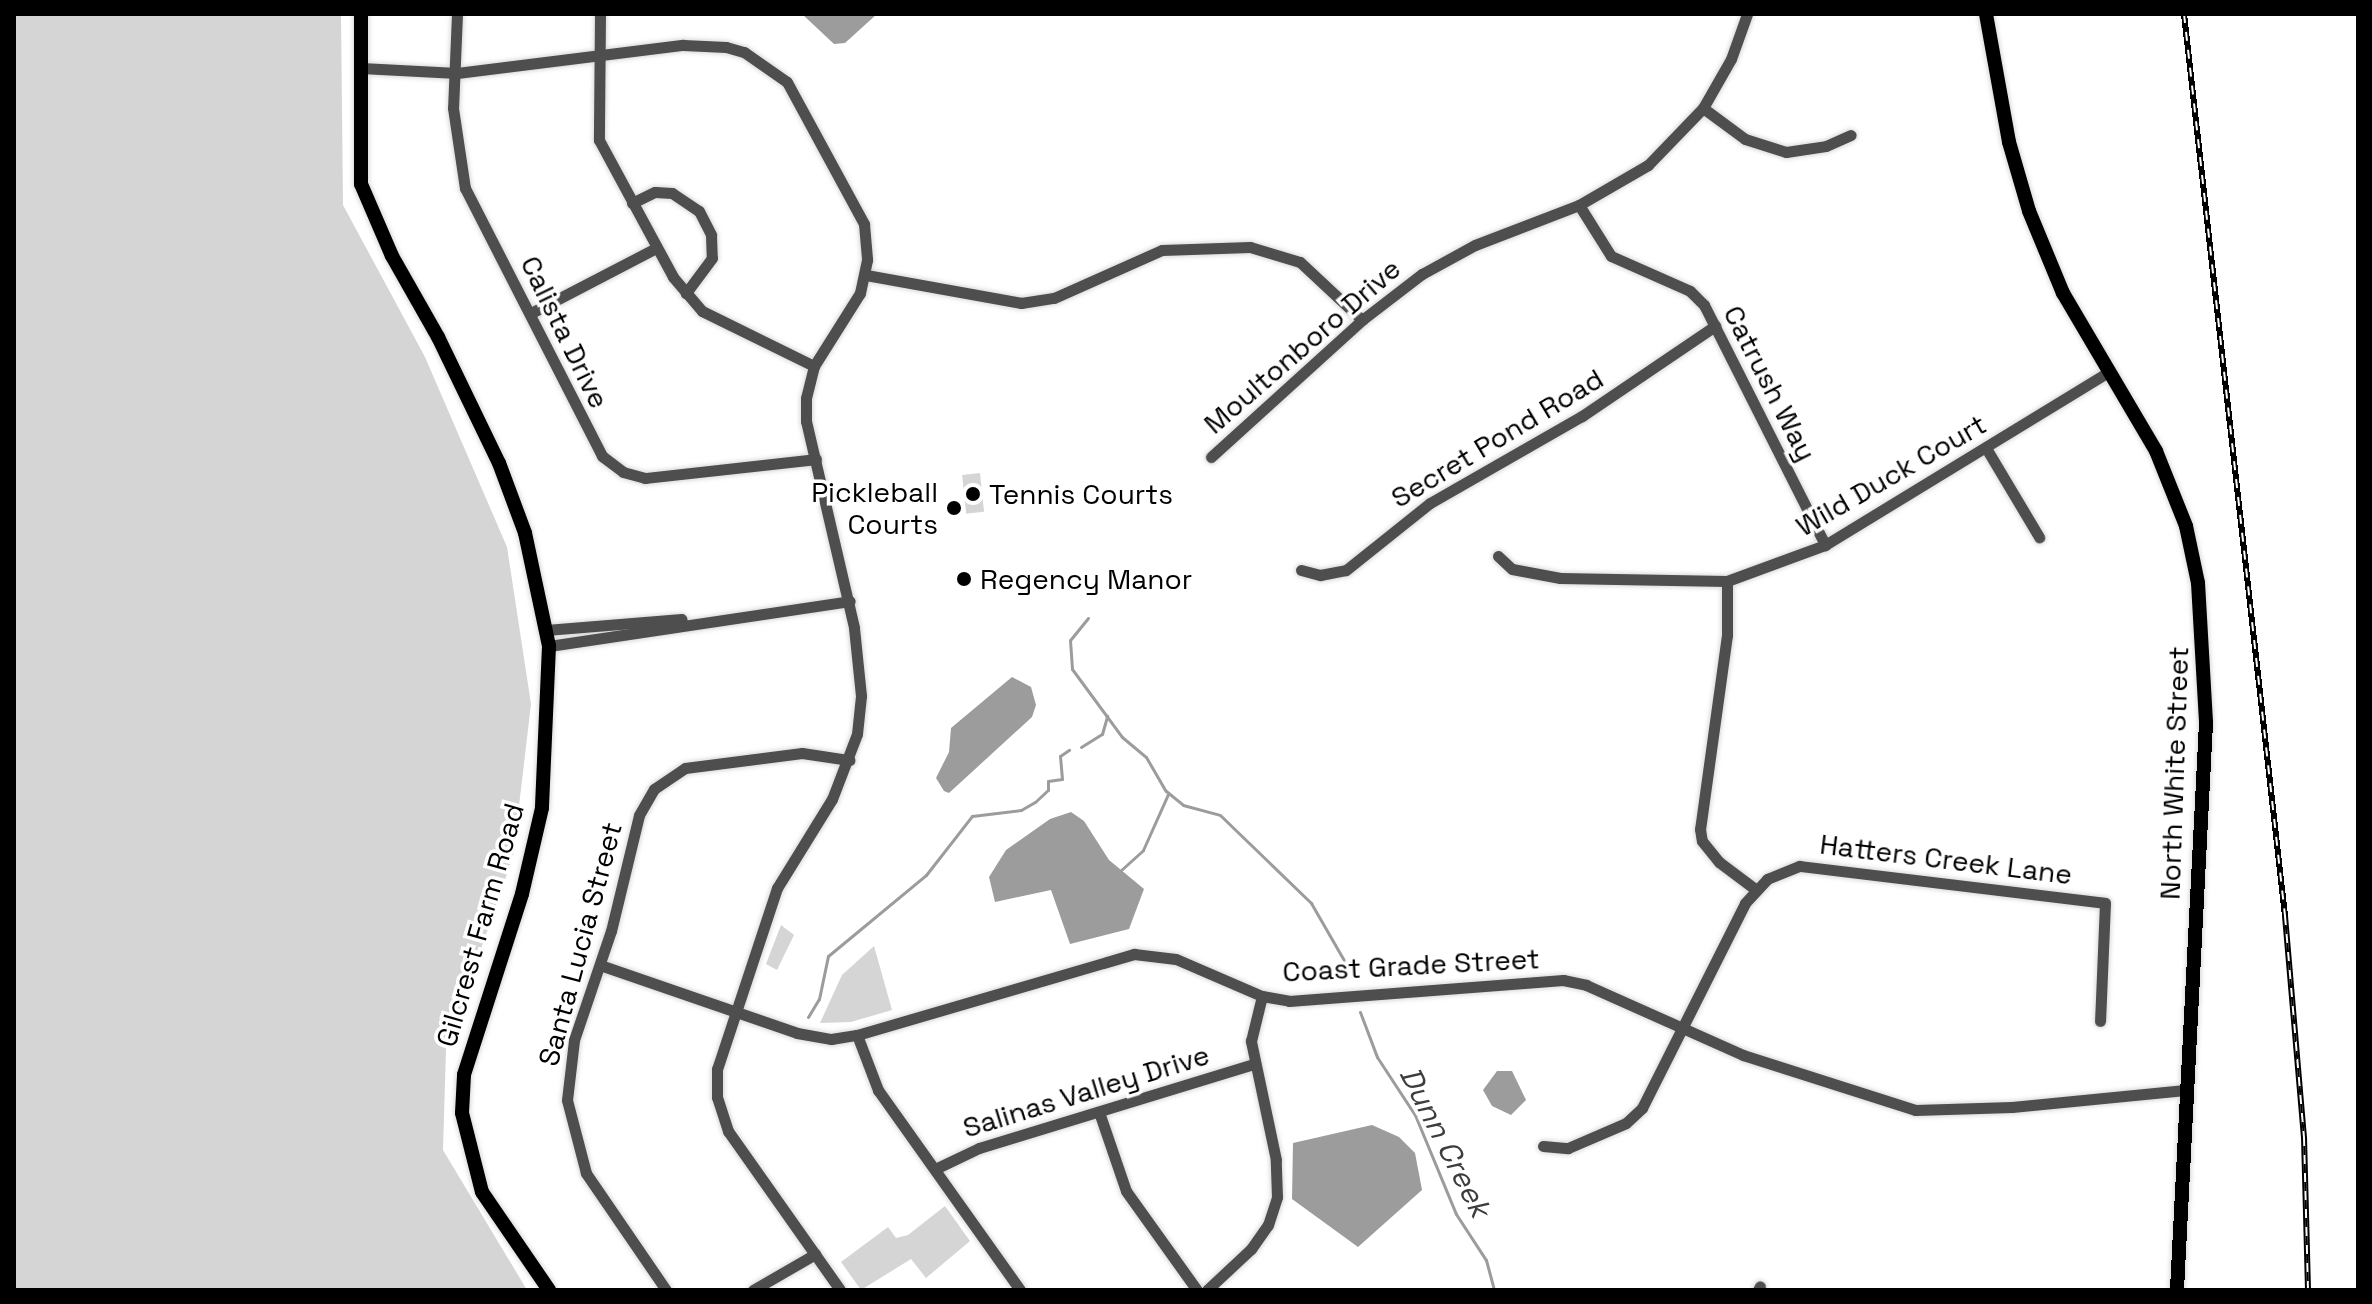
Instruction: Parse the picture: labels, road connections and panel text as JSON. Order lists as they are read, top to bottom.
{
  "streets": {
    "main road": ["North White Street", "Gilcrest Farm Road"],
    "street": [
      "Calista Drive",
      "Moultonboro Drive",
      "Catrush Way",
      "Secret Pond Road",
      "Wild Duck Court",
      "Hatters Creek Lane",
      "Santa Lucia Street",
      "Coast Grade Street",
      "Salinas Valley Drive"
    ]
  },
  "crossings": [
    ["Moultonboro Drive", "Catrush Way"],
    ["Catrush Way", "Secret Pond Road"],
    ["Catrush Way", "Wild Duck Court"],
    ["Wild Duck Court", "North White Street"],
    ["North White Street", "Coast Grade Street"],
    ["Hatters Creek Lane", "Coast Grade Street"],
    ["Santa Lucia Street", "Coast Grade Street"]
  ],
  "water": ["Dunn Creek"],
  "places": ["Tennis Courts", "Pickleball Courts", "Regency Manor"]
}
